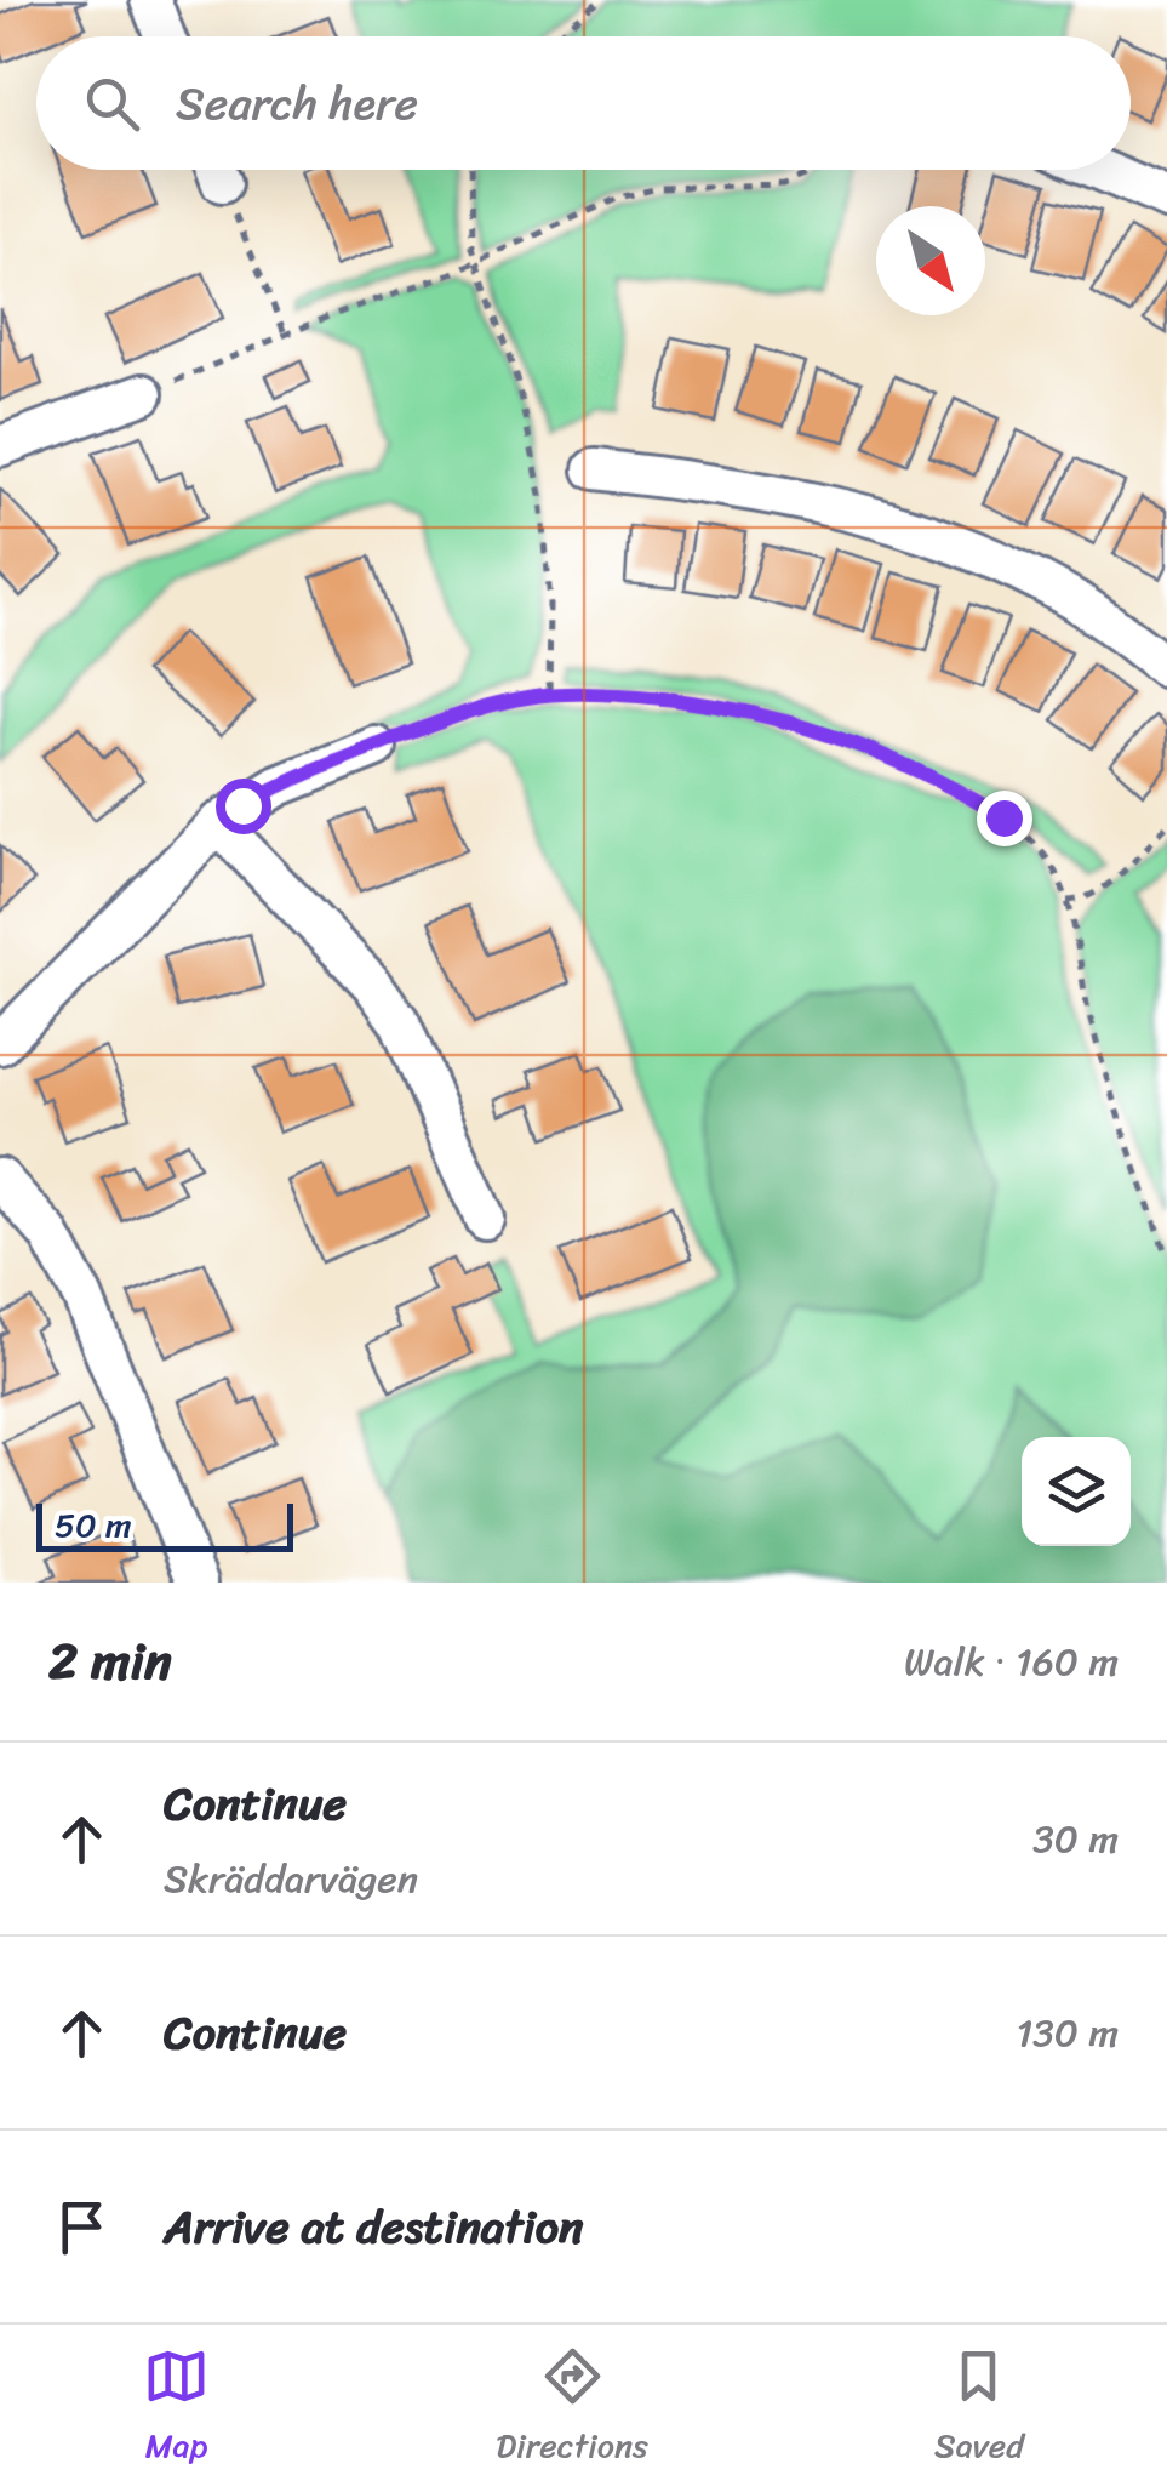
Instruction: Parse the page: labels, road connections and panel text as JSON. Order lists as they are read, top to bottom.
{
  "scale_bar": "50 m",
  "north": "bottom right",
  "page": {
    "search": "Search here",
    "scale": "50 m",
    "heading": ["2 min", "Walk · 160 m"],
    "list": [
      ["Continue", "Skräddarvägen", "30 m"],
      ["Continue", "130 m"],
      "Arrive at destination"
    ],
    "nav": ["Map", "Directions", "Saved"]
  }
}
